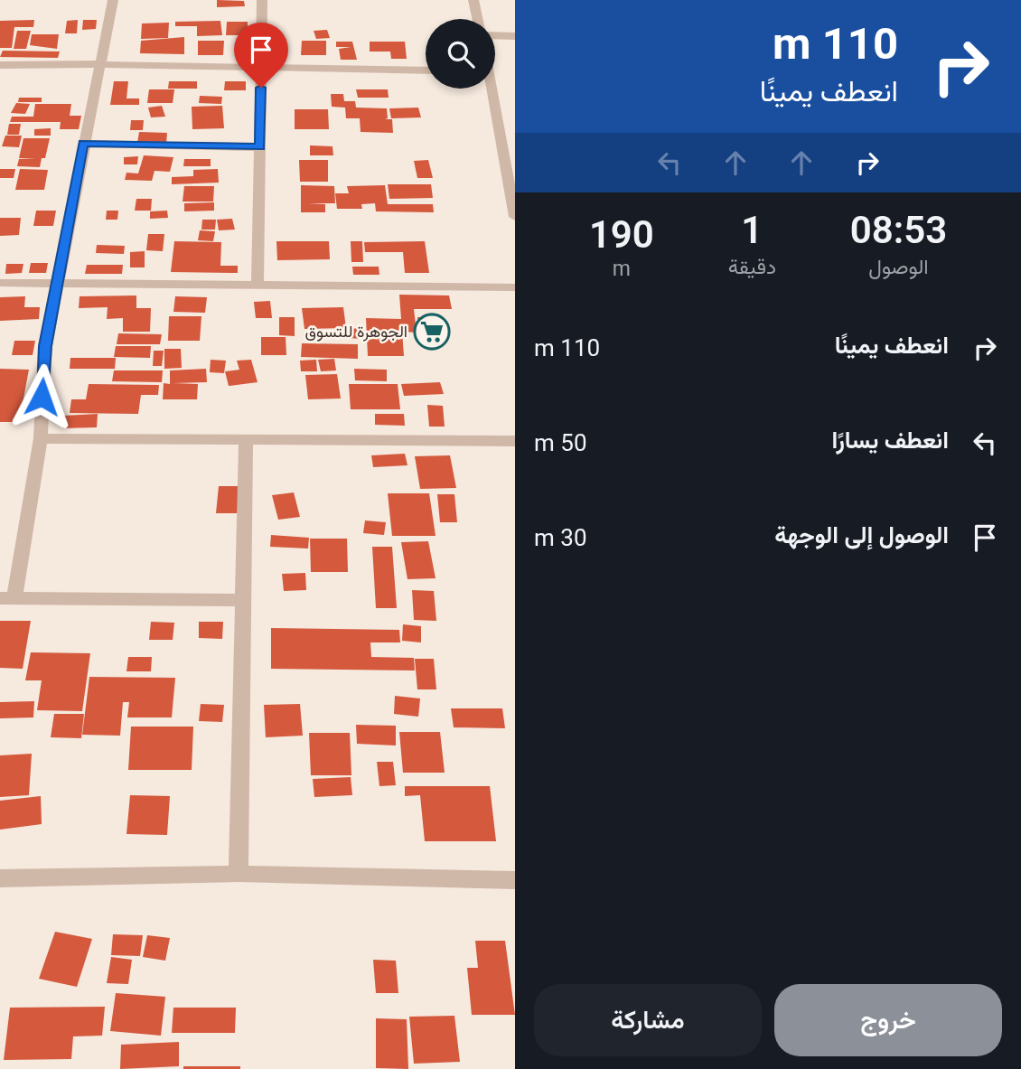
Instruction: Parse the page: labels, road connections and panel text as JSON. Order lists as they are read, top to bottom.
{
  "places": {
    "supermarket": ["الجوهرة للتسوق"]
  },
  "page": {
    "turn": ["110 m", "انعطف يمينًا"],
    "eta": [
      "08:53",
      "الوصول",
      "1",
      "دقيقة",
      "190",
      "m"
    ],
    "list": [
      {
        "name": "انعطف يمينًا",
        "value": "110 m"
      },
      {
        "name": "انعطف يسارًا",
        "value": "50 m"
      },
      {
        "name": "الوصول إلى الوجهة",
        "value": "30 m"
      }
    ],
    "buttons": ["خروج", "مشاركة"]
  }
}
